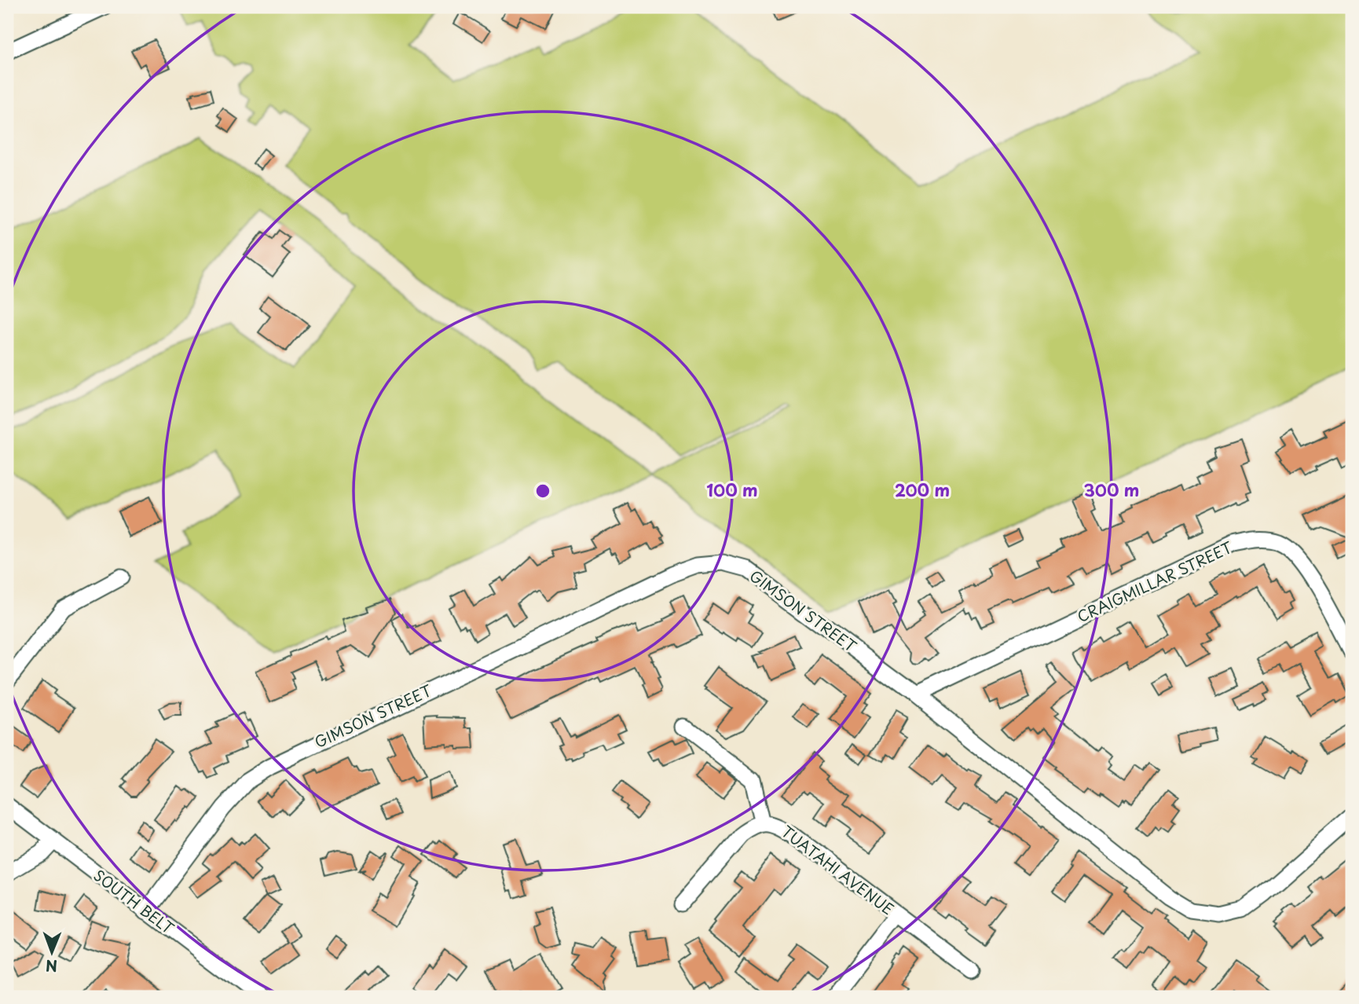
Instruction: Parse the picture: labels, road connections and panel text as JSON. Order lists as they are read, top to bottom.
{
  "streets": {
    "street": [
      "CRAIGMILLAR STREET",
      "GIMSON STREET",
      "TUATAHI AVENUE",
      "SOUTH BELT"
    ]
  },
  "crossings": [
    ["CRAIGMILLAR STREET", "GIMSON STREET"],
    ["GIMSON STREET", "SOUTH BELT"]
  ],
  "north": "bottom",
  "rings": ["100 m", "200 m", "300 m"]
}
